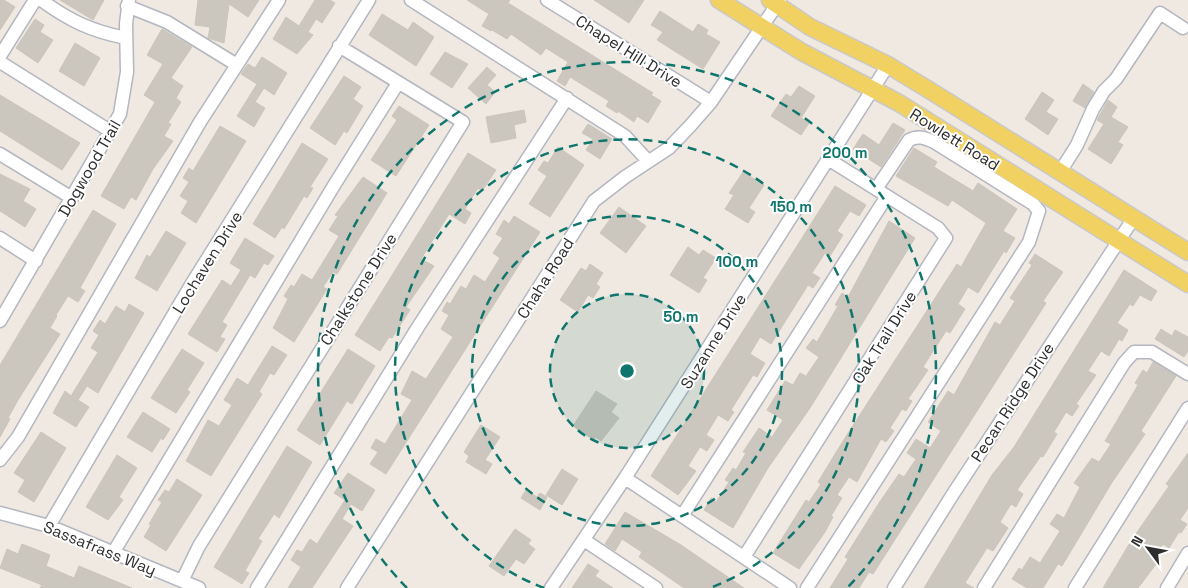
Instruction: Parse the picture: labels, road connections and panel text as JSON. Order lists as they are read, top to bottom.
{
  "streets": {
    "main road": ["Rowlett Road"],
    "street": [
      "Chapel Hill Drive",
      "Dogwood Trail",
      "Lochaven Drive",
      "Chaha Road",
      "Chalkstone Drive",
      "Oak Trail Drive",
      "Suzanne Drive",
      "Pecan Ridge Drive",
      "Sassafrass Way"
    ]
  },
  "crossings": [
    ["Chapel Hill Drive", "Chaha Road"],
    ["Rowlett Road", "Chaha Road"],
    ["Rowlett Road", "Suzanne Drive"],
    ["Rowlett Road", "Pecan Ridge Drive"],
    ["Lochaven Drive", "Chalkstone Drive"],
    ["Lochaven Drive", "Sassafrass Way"],
    ["Chalkstone Drive", "Sassafrass Way"],
    ["Oak Trail Drive", "Suzanne Drive"]
  ],
  "north": "top left",
  "rings": [
    "200 m",
    "150 m",
    "100 m",
    "50 m"
  ]
}
